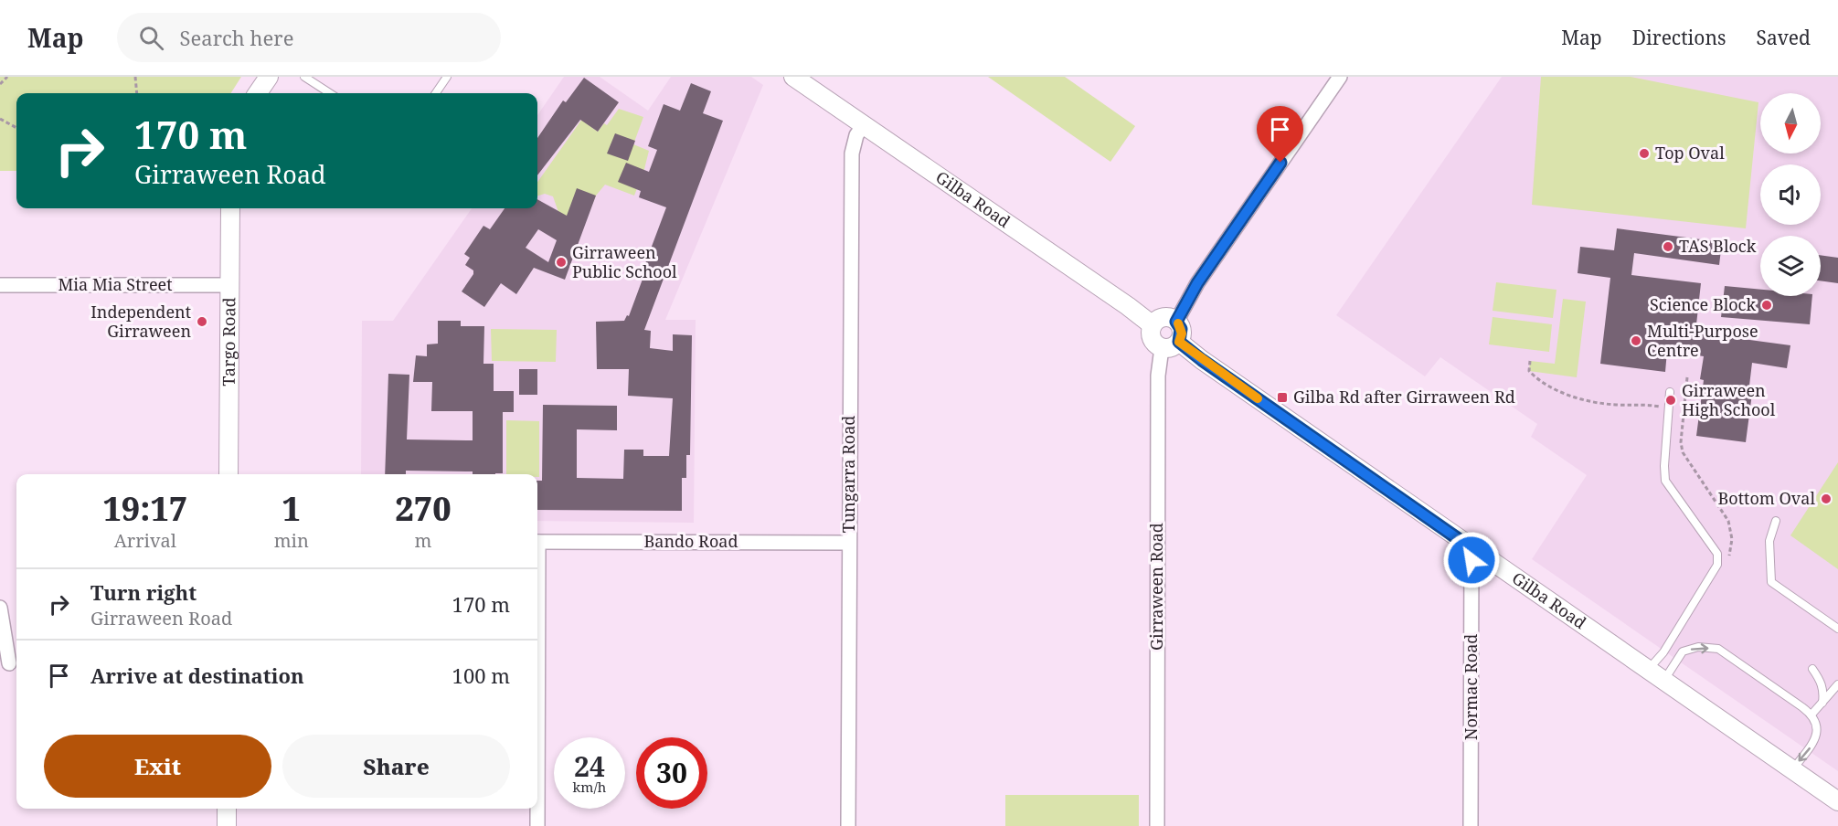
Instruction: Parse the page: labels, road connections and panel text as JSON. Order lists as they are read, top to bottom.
{
  "streets": {
    "street": [
      "Gilba Road",
      "Mia Mia Street",
      "Targo Road",
      "Tungarra Road",
      "Bando Road",
      "Girraween Road",
      "Normac Road"
    ]
  },
  "crossings": [
    ["Gilba Road", "Tungarra Road"],
    ["Gilba Road", "Girraween Road"],
    ["Gilba Road", "Normac Road"],
    ["Mia Mia Street", "Targo Road"],
    ["Tungarra Road", "Bando Road"]
  ],
  "places": {
    "other": [
      "Top Oval",
      "TAS Block",
      "Girraween Public School",
      "Science Block",
      "Independent Girraween",
      "Multi-Purpose Centre",
      "Girraween High School",
      "Bottom Oval"
    ],
    "transit": ["Gilba Rd after Girraween Rd"]
  },
  "north": "bottom",
  "page": {
    "header": "Map",
    "search": "Search here",
    "nav": ["Map", "Directions", "Saved"],
    "turn": ["170 m", "Girraween Road"],
    "eta": [
      "19:17",
      "Arrival",
      "1",
      "min",
      "270",
      "m"
    ],
    "list": [
      {
        "name": "Turn right",
        "note": "Girraween Road",
        "value": "170 m"
      },
      {
        "name": "Arrive at destination",
        "value": "100 m"
      }
    ],
    "buttons": ["Exit", "Share"],
    "speed": "24 km/h",
    "limit": "30"
  }
}
